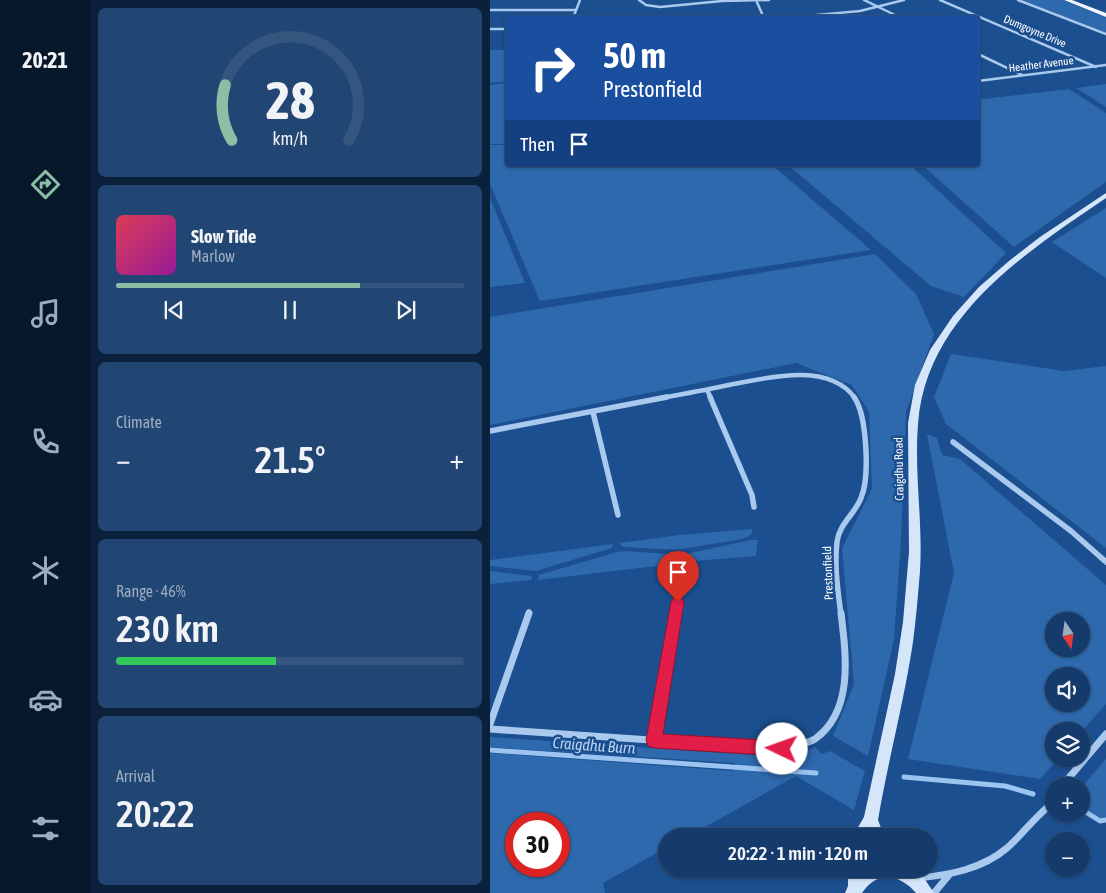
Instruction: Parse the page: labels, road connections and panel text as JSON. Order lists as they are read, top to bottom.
{
  "streets": {
    "main road": ["Craigdhu Road"],
    "street": ["Dumgoyne Drive", "Heather Avenue", "Prestonfield"]
  },
  "crossings": [
    ["Dumgoyne Drive", "Heather Avenue"]
  ],
  "water": ["Craigdhu Burn"],
  "north": "bottom",
  "page": {
    "tabs": "20:21",
    "turn": ["50 m", "Prestonfield"],
    "then": "Then",
    "song": ["Slow Tide", "Marlow"],
    "tile": [
      "Climate",
      ["Range · 46%", "230 km"],
      ["Arrival", "20:22"]
    ],
    "heat": ["−", "21.5°", "+"],
    "map_buttons": ["+", "−"],
    "limit": "30",
    "trip": "20:22 · 1 min · 120 m",
    "gauge": ["28", "km/h"]
  }
}
